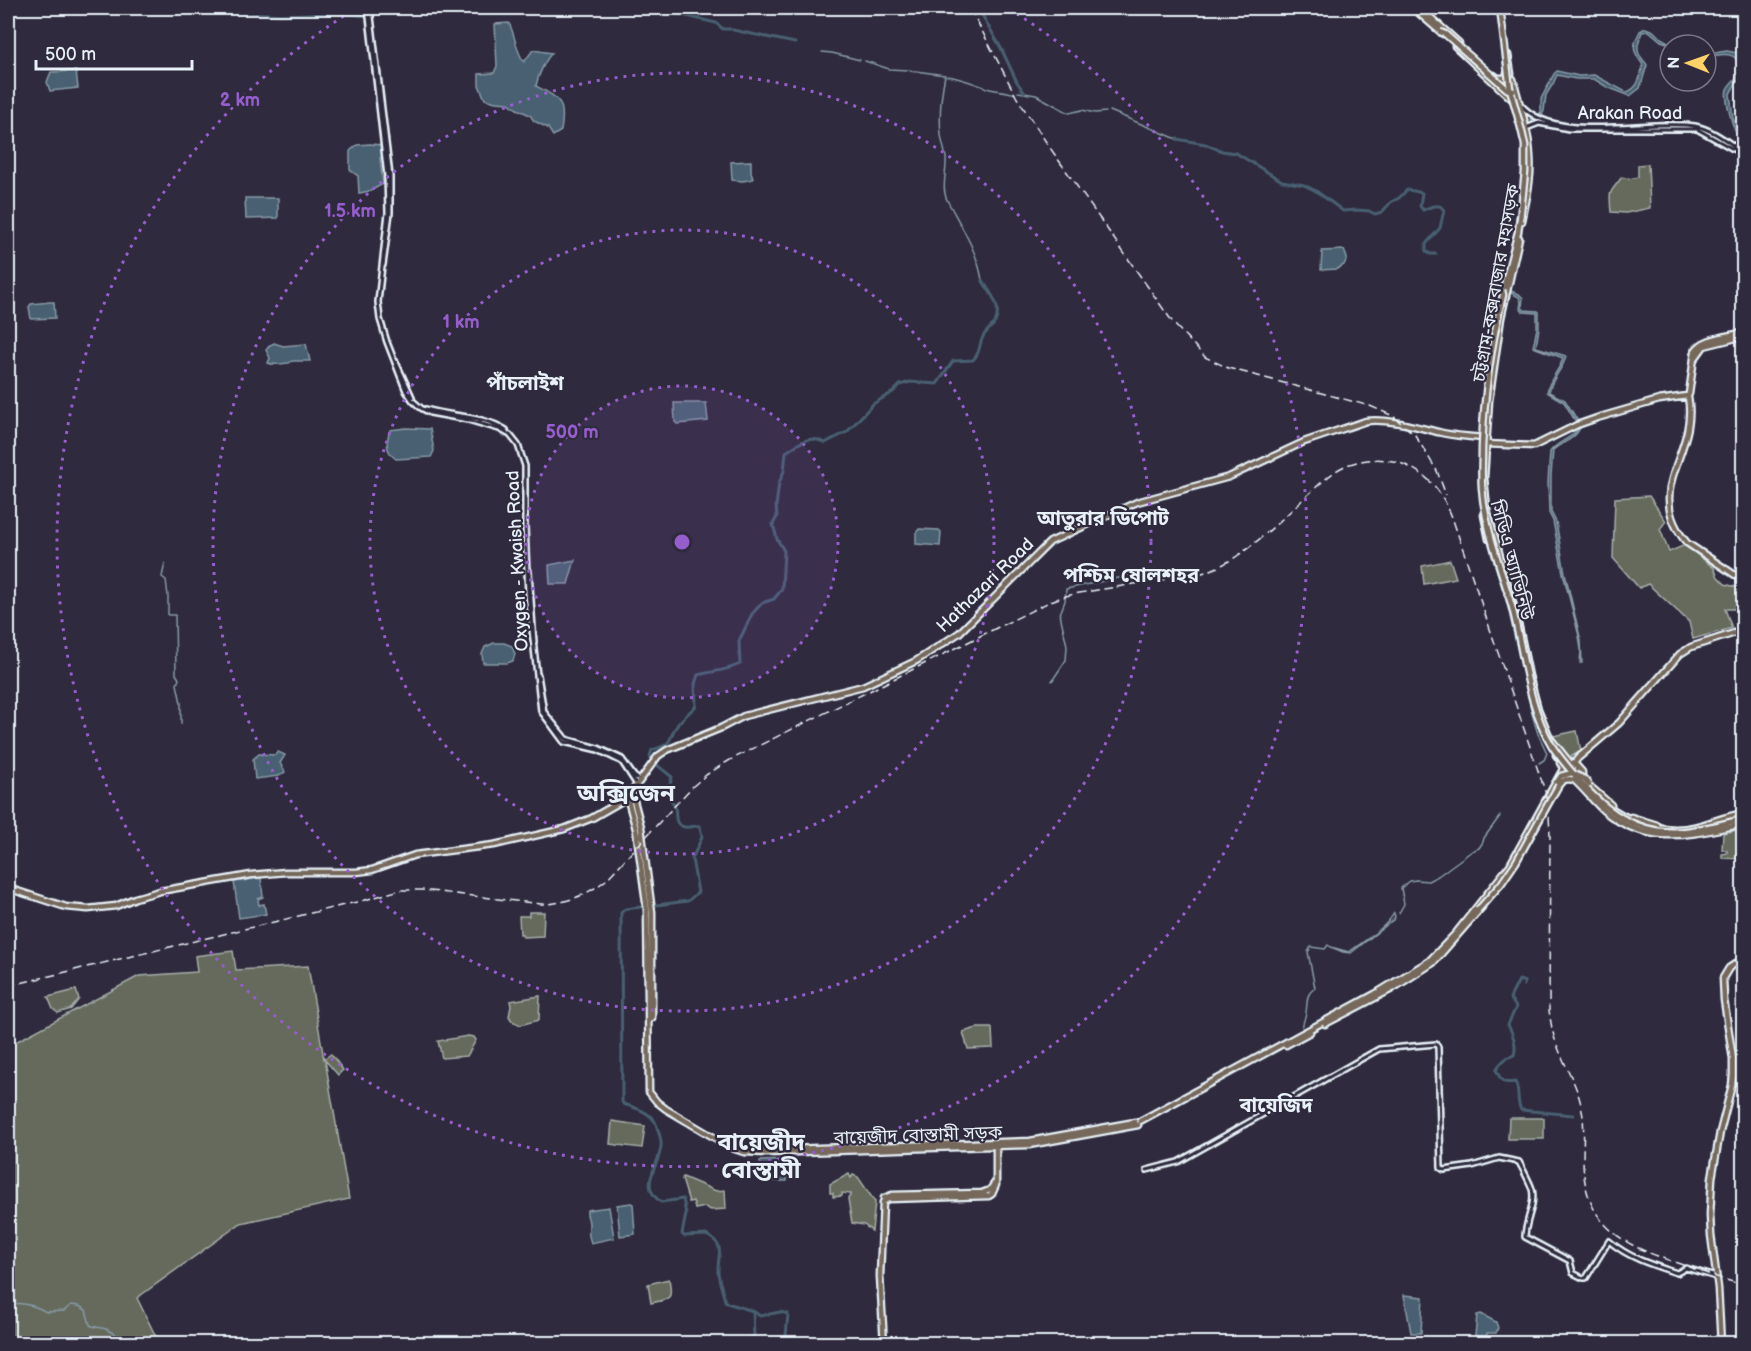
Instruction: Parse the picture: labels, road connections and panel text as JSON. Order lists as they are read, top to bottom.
{
  "streets": {
    "main road": [
      "Arakan Road",
      "চট্টগ্রাম-কক্সবাজার মহাসড়ক",
      "সিডিএ অ্যাভিনিউ",
      "Oxygen - Kwaish Road",
      "Hathazari Road",
      "বায়েজীদ বোস্তামী সড়ক"
    ]
  },
  "crossings": [
    ["Arakan Road", "সিডিএ অ্যাভিনিউ"],
    ["চট্টগ্রাম-কক্সবাজার মহাসড়ক", "সিডিএ অ্যাভিনিউ"],
    ["সিডিএ অ্যাভিনিউ", "Hathazari Road"],
    ["সিডিএ অ্যাভিনিউ", "বায়েজীদ বোস্তামী সড়ক"],
    ["Oxygen - Kwaish Road", "Hathazari Road"],
    ["Hathazari Road", "বায়েজীদ বোস্তামী সড়ক"]
  ],
  "districts": [
    "পাঁচলাইশ",
    "আতুরার ডিপোট",
    "পশ্চিম ষোলশহর",
    "অক্সিজেন",
    "বায়েজিদ",
    "বায়েজীদ বোস্তামী"
  ],
  "scale_bar": "500 m",
  "north": "left",
  "rings": [
    "2 km",
    "1.5 km",
    "1 km",
    "500 m"
  ]
}
